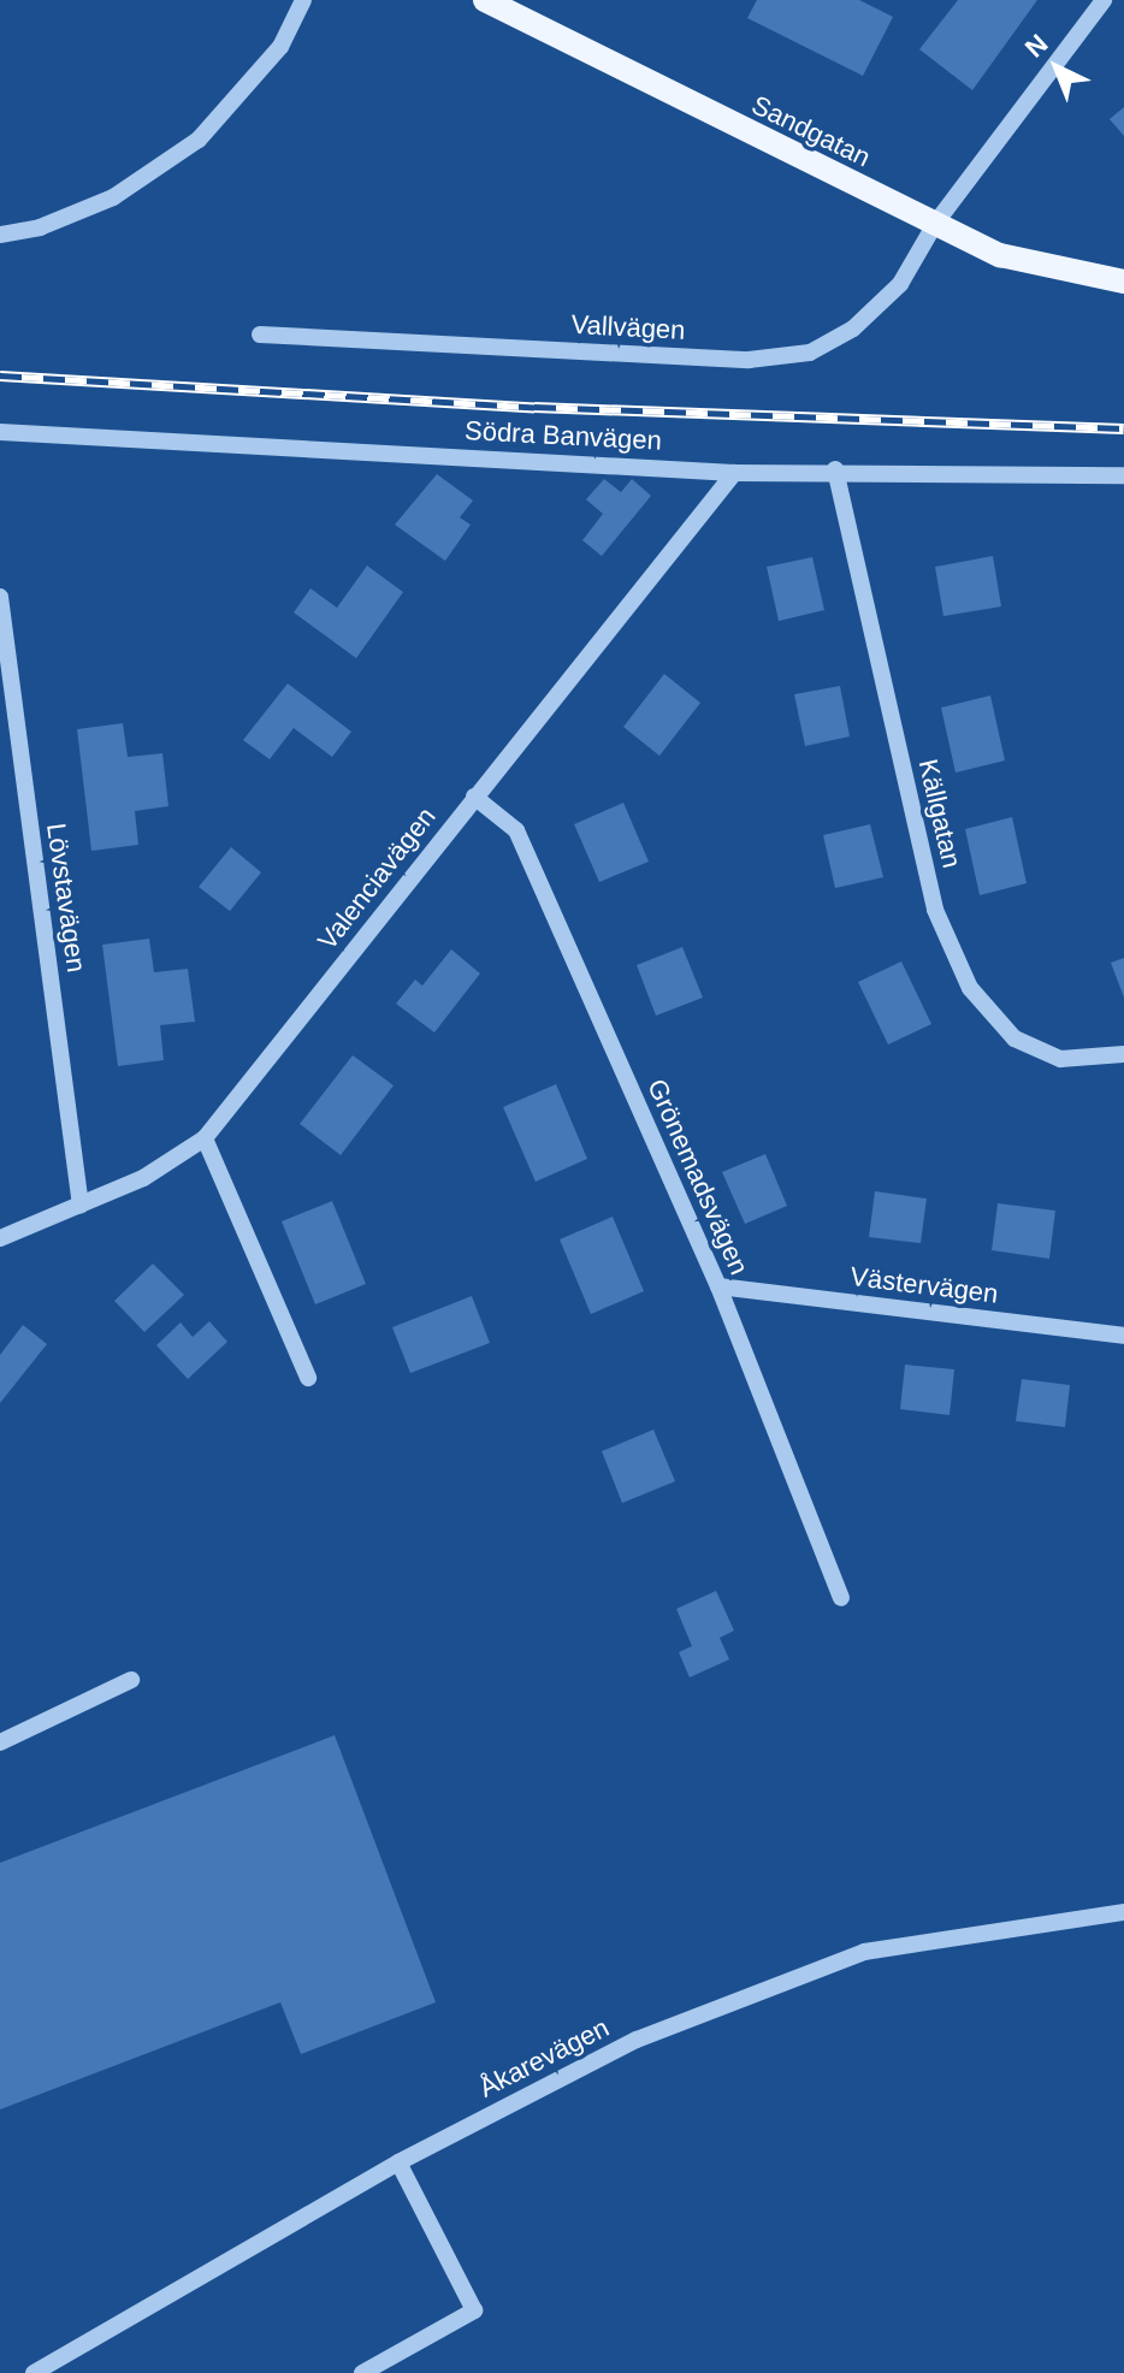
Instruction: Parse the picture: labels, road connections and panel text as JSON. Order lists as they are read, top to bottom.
{
  "streets": {
    "main road": ["Sandgatan"],
    "street": [
      "Vallvägen",
      "Södra Banvägen",
      "Källgatan",
      "Valenciavägen",
      "Lövstavägen",
      "Grönemadsvägen",
      "Västervägen",
      "Åkarevägen"
    ]
  },
  "crossings": [
    ["Sandgatan", "Vallvägen"],
    ["Södra Banvägen", "Källgatan"],
    ["Södra Banvägen", "Valenciavägen"],
    ["Valenciavägen", "Lövstavägen"],
    ["Valenciavägen", "Grönemadsvägen"],
    ["Grönemadsvägen", "Västervägen"]
  ],
  "north": "top left"
}
